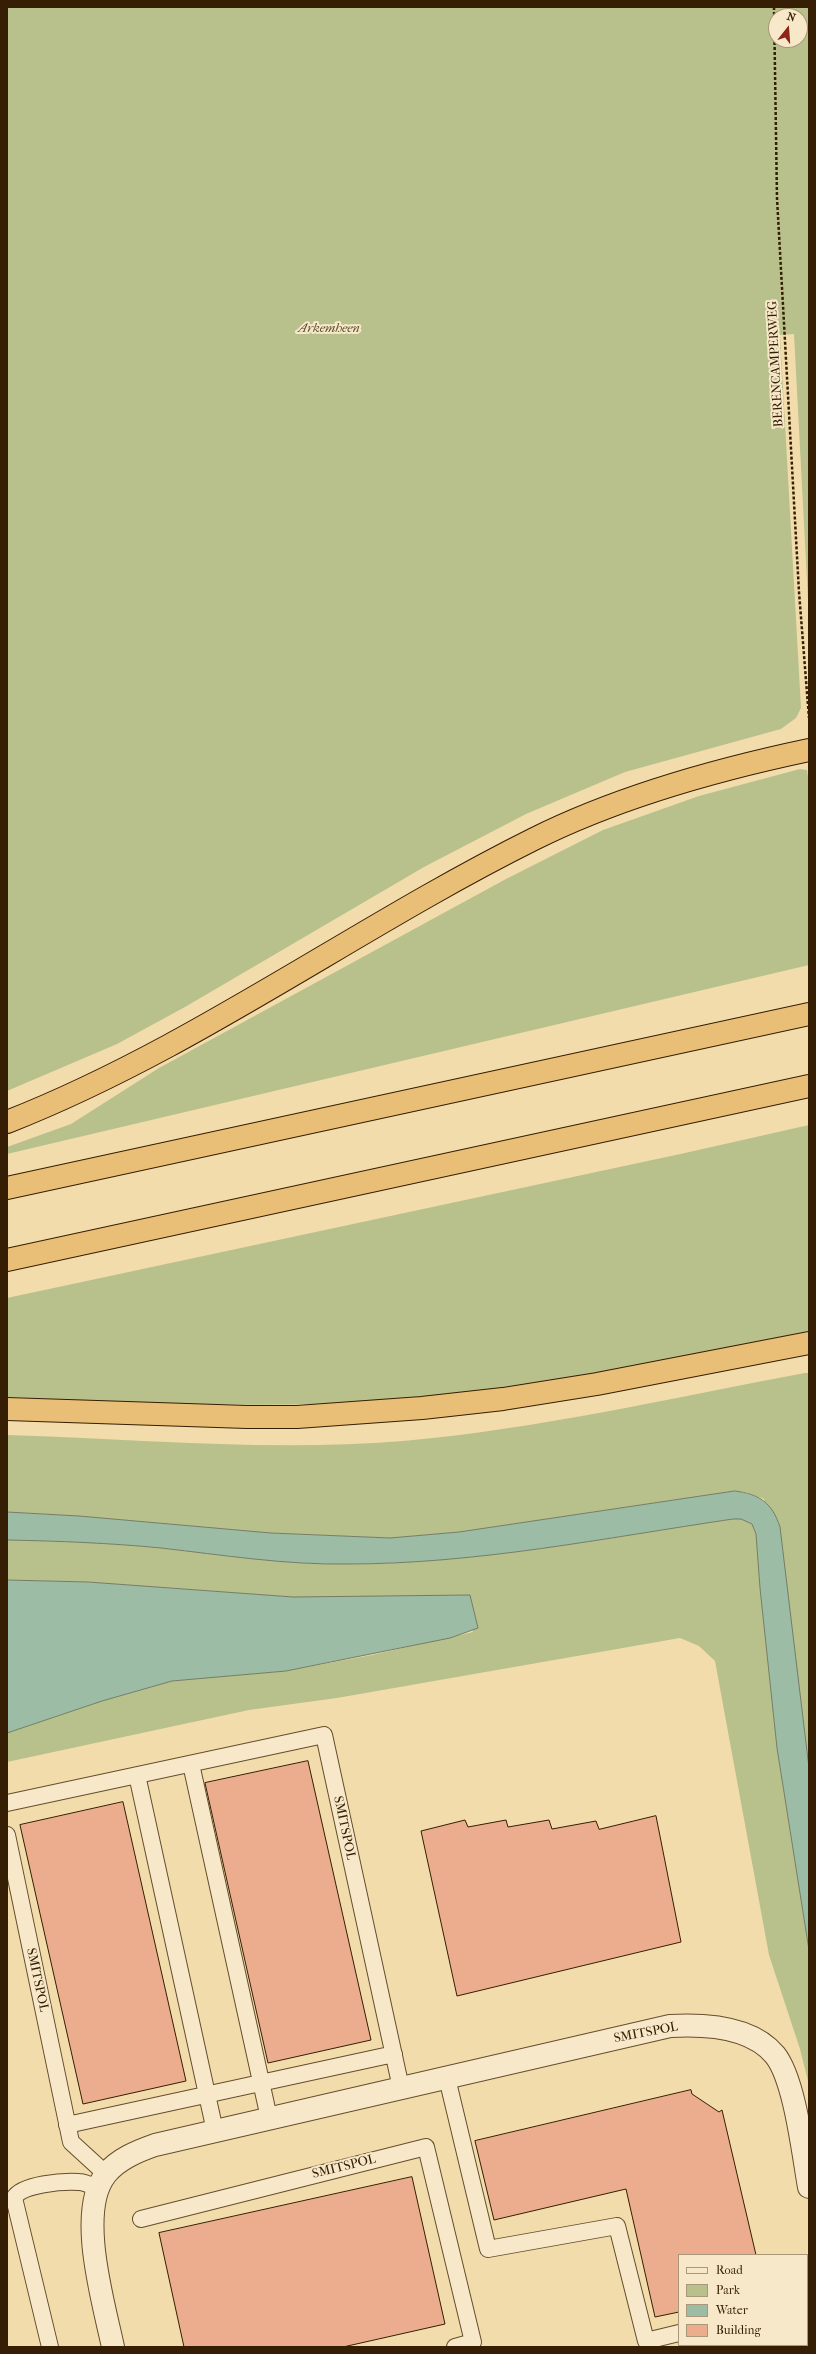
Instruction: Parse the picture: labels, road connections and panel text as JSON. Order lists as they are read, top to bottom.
{
  "streets": {
    "street": ["SMITSPOL"],
    "path": ["BERENCAMPERWEG"]
  },
  "parks": ["Arkemheen"],
  "legend": [
    "Road",
    "Park",
    "Water",
    "Building"
  ],
  "north": "top"
}
